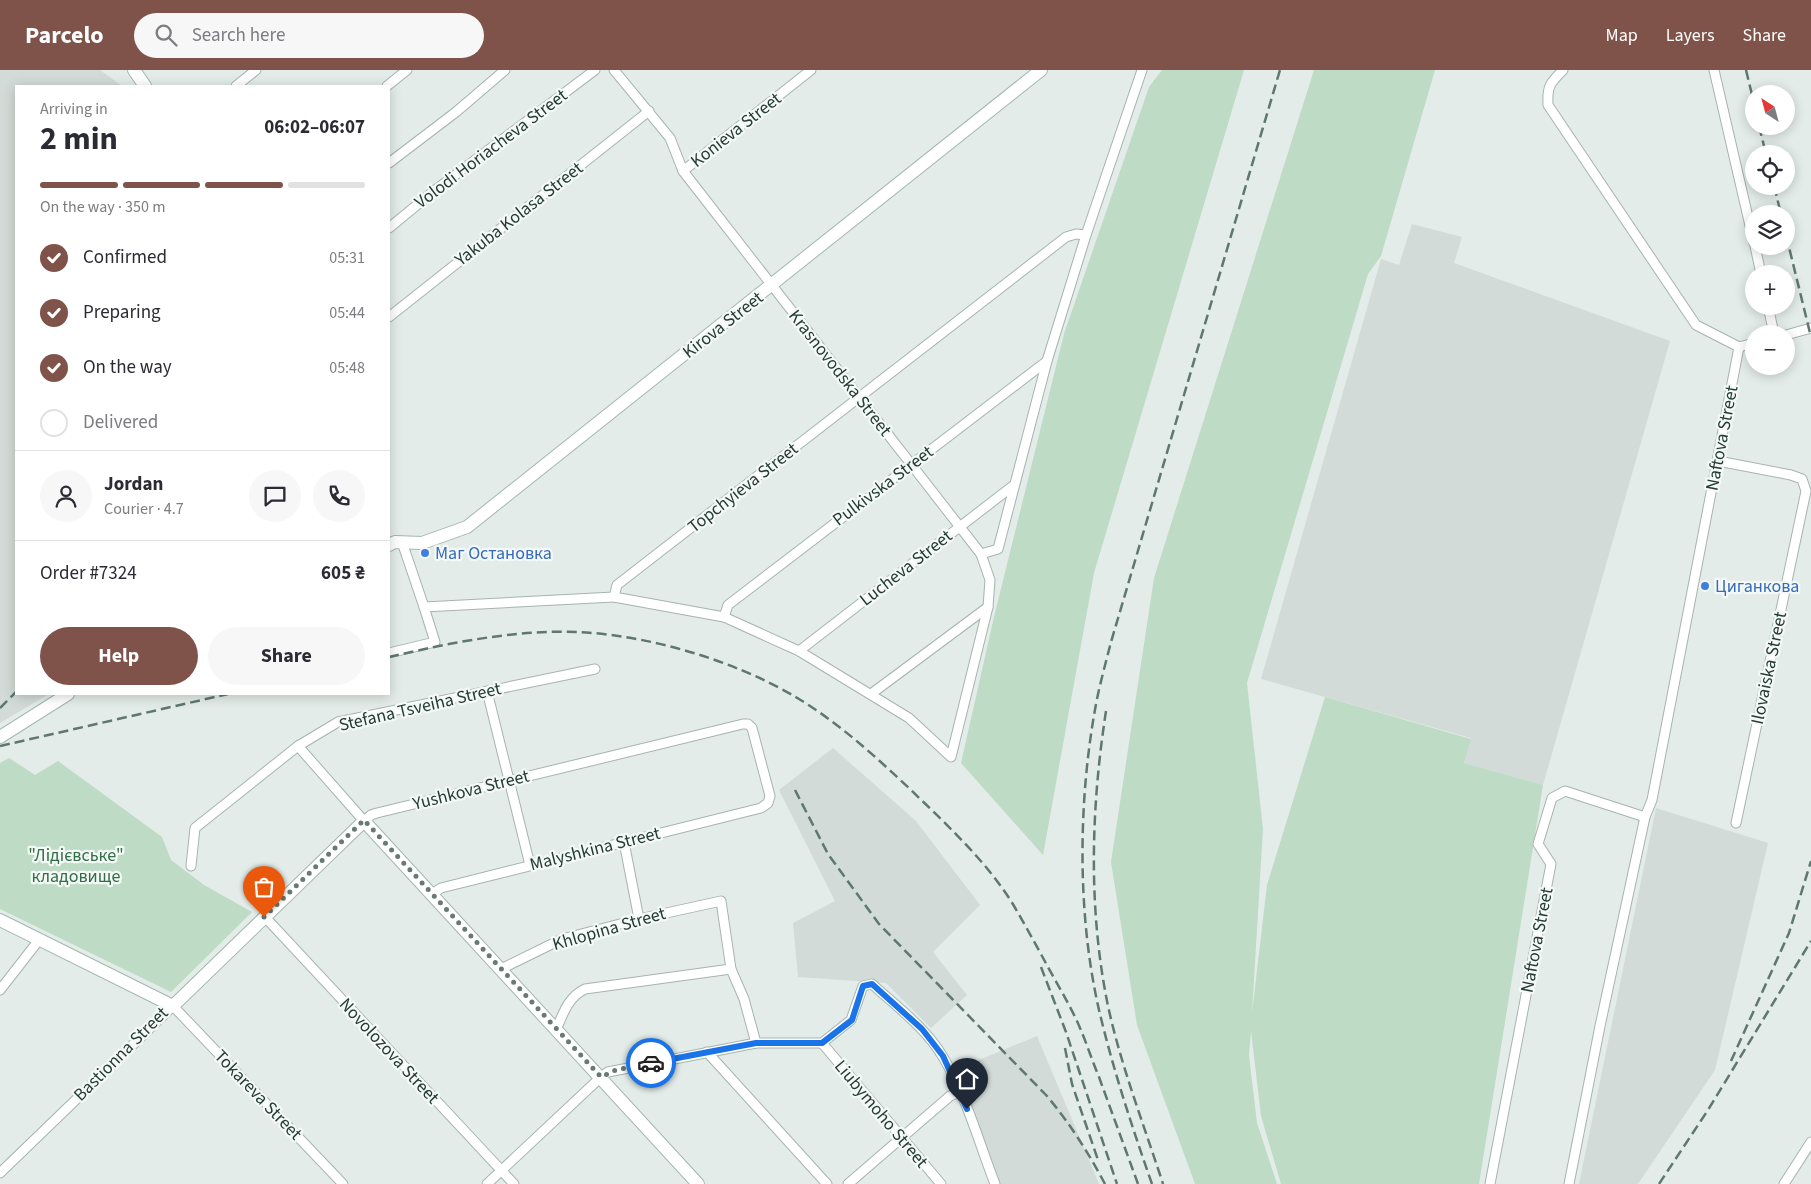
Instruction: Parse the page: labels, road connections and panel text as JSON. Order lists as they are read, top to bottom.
{
  "streets": {
    "main road": ["Kirova Street", "Yushkova Street", "Bastionna Street"],
    "street": [
      "Konieva Street",
      "Volodi Horiacheva Street",
      "Yakuba Kolasa Street",
      "Krasnovodska Street",
      "Naftova Street",
      "Pulkivska Street",
      "Topchyieva Street",
      "Lucheva Street",
      "Ilovaiska Street",
      "Stefana Tsveiha Street",
      "Malyshkina Street",
      "Khlopina Street",
      "Novolozova Street",
      "Tokareva Street",
      "Liubymoho Street"
    ]
  },
  "crossings": [
    ["Konieva Street", "Krasnovodska Street"],
    ["Yakuba Kolasa Street", "Krasnovodska Street"],
    ["Kirova Street", "Krasnovodska Street"],
    ["Krasnovodska Street", "Pulkivska Street"],
    ["Krasnovodska Street", "Topchyieva Street"],
    ["Krasnovodska Street", "Lucheva Street"],
    ["Naftova Street", "Ilovaiska Street"],
    ["Yushkova Street", "Malyshkina Street"],
    ["Yushkova Street", "Novolozova Street"],
    ["Yushkova Street", "Bastionna Street"],
    ["Yushkova Street", "Tokareva Street"],
    ["Bastionna Street", "Tokareva Street"]
  ],
  "parks": ["\"Лідієвське\" кладовище"],
  "places": ["Маг Остановка", "Циганкова"],
  "north": "top left",
  "page": {
    "header": "Parcelo",
    "search": "Search here",
    "nav": ["Map", "Layers", "Share"],
    "map_buttons": ["+", "−"],
    "heading": ["2 min", "Arriving in", "06:02–06:07"],
    "panel": [
      "Jordan",
      "Courier · 4.7",
      "Order #7324",
      "605 ₴"
    ],
    "bar": "On the way · 350 m",
    "list": [
      ["Confirmed", "05:31"],
      ["Preparing", "05:44"],
      ["On the way", "05:48"],
      "Delivered"
    ],
    "buttons": ["Help", "Share"]
  }
}
